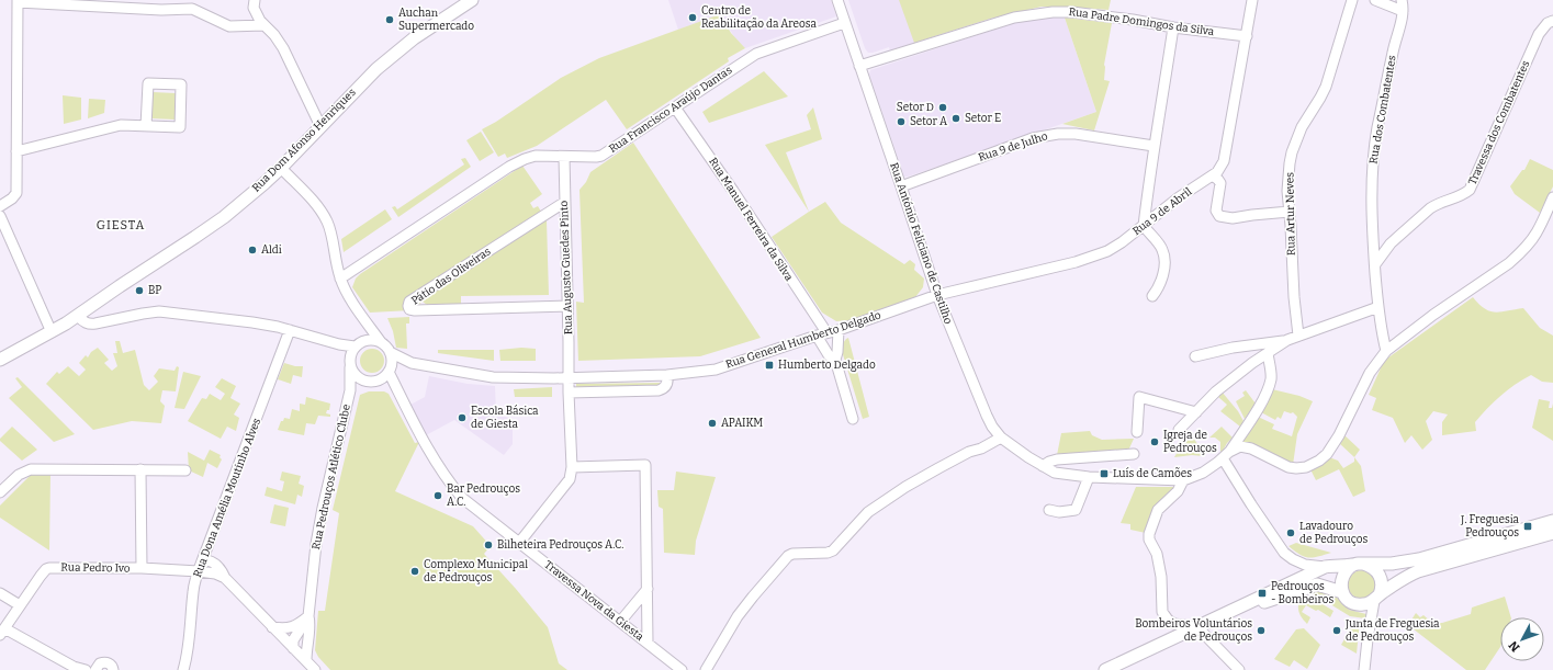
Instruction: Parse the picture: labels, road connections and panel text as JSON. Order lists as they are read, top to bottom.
{
  "streets": {
    "main road": ["Rua Dom Afonso Henriques"],
    "street": [
      "Rua Padre Domingos da Silva",
      "Rua Francisco Araújo Dantas",
      "Rua dos Combatentes",
      "Travessa dos Combatentes",
      "Rua 9 de Julho",
      "Rua 9 de Abril",
      "Rua Artur Neves",
      "Rua Manuel Ferreira da Silva",
      "Rua António Feliciano de Castilho",
      "Rua Augusto Guedes Pinto",
      "Pátio das Oliveiras",
      "Rua General Humberto Delgado",
      "Rua Pedrouços Atlético Clube",
      "Rua Dona Amélia Moutinho Alves",
      "Rua Pedro Ivo",
      "Travessa Nova da Giesta"
    ]
  },
  "crossings": [
    ["Rua Padre Domingos da Silva", "Rua 9 de Abril"],
    ["Rua Padre Domingos da Silva", "Rua António Feliciano de Castilho"],
    ["Rua Francisco Araújo Dantas", "Rua Manuel Ferreira da Silva"],
    ["Rua Francisco Araújo Dantas", "Rua António Feliciano de Castilho"],
    ["Rua Francisco Araújo Dantas", "Rua Augusto Guedes Pinto"],
    ["Rua dos Combatentes", "Travessa dos Combatentes"],
    ["Rua dos Combatentes", "Rua António Feliciano de Castilho"],
    ["Rua 9 de Julho", "Rua António Feliciano de Castilho"],
    ["Rua 9 de Abril", "Rua António Feliciano de Castilho"],
    ["Rua 9 de Abril", "Rua General Humberto Delgado"],
    ["Rua Manuel Ferreira da Silva", "Rua General Humberto Delgado"],
    ["Rua António Feliciano de Castilho", "Rua General Humberto Delgado"],
    ["Rua Augusto Guedes Pinto", "Pátio das Oliveiras"],
    ["Rua Augusto Guedes Pinto", "Rua General Humberto Delgado"],
    ["Rua General Humberto Delgado", "Rua Pedrouços Atlético Clube"],
    ["Rua General Humberto Delgado", "Travessa Nova da Giesta"],
    ["Rua Pedrouços Atlético Clube", "Travessa Nova da Giesta"],
    ["Rua Dona Amélia Moutinho Alves", "Rua Pedro Ivo"]
  ],
  "districts": ["GIESTA"],
  "places": {
    "other": [
      "Centro de Reabilitação da Areosa",
      "Auchan Supermercado",
      "Setor D",
      "Setor E",
      "Setor A",
      "Aldi",
      "BP",
      "Escola Básica de Giesta",
      "APAIKM",
      "Igreja de Pedrouços",
      "Bar Pedrouços A.C.",
      "Lavadouro de Pedrouços",
      "Bilheteira Pedrouços A.C.",
      "Complexo Municipal de Pedrouços",
      "Bombeiros Voluntários de Pedrouços",
      "Junta de Freguesia de Pedrouços"
    ],
    "transit": [
      "Humberto Delgado",
      "Luís de Camões",
      "J. Freguesia Pedrouços",
      "Pedrouços - Bombeiros"
    ]
  },
  "north": "bottom left"
}
